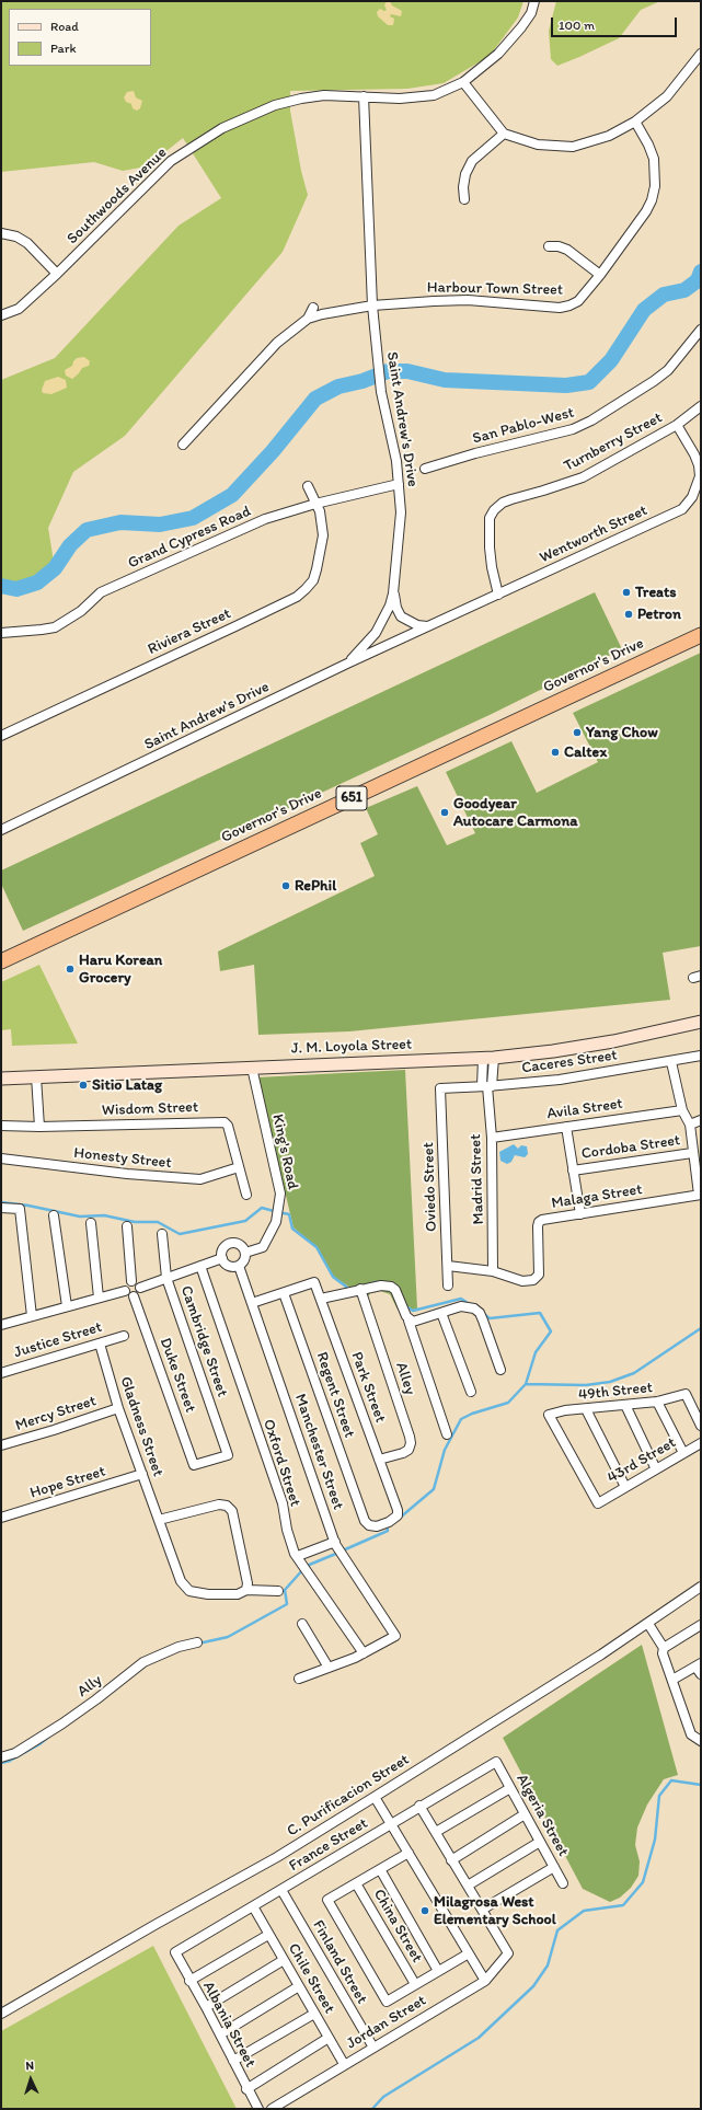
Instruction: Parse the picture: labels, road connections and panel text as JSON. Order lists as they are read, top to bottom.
{
  "streets": {
    "highway": ["Governor's Drive", "651"],
    "main road": ["J. M. Loyola Street"],
    "street": [
      "Southwoods Avenue",
      "Harbour Town Street",
      "Saint Andrew's Drive",
      "San Pablo-West",
      "Turnberry Street",
      "Wentworth Street",
      "Grand Cypress Road",
      "Riviera Street",
      "Caceres Street",
      "Wisdom Street",
      "Avila Street",
      "Cordoba Street",
      "King's Road",
      "Honesty Street",
      "Madrid Street",
      "Oviedo Street",
      "Malaga Street",
      "Justice Street",
      "Cambridge Street",
      "Duke Street",
      "Alley",
      "Park Street",
      "49th Street",
      "Regent Street",
      "Mercy Street",
      "Gladness Street",
      "Manchester Street",
      "43rd Street",
      "Oxford Street",
      "Hope Street",
      "Ally",
      "C. Purificacion Street",
      "Algeria Street",
      "France Street",
      "China Street",
      "Finland Street",
      "Chile Street",
      "Jordan Street",
      "Albania Street"
    ]
  },
  "crossings": [
    ["Southwoods Avenue", "Saint Andrew's Drive"],
    ["Harbour Town Street", "Saint Andrew's Drive"],
    ["Saint Andrew's Drive", "Wentworth Street"],
    ["Saint Andrew's Drive", "Grand Cypress Road"],
    ["Turnberry Street", "Wentworth Street"],
    ["Grand Cypress Road", "Riviera Street"],
    ["J. M. Loyola Street", "King's Road"],
    ["J. M. Loyola Street", "Madrid Street"],
    ["Caceres Street", "Madrid Street"],
    ["Caceres Street", "Oviedo Street"],
    ["Wisdom Street", "Honesty Street"],
    ["Avila Street", "Madrid Street"],
    ["King's Road", "Manchester Street"],
    ["Madrid Street", "Malaga Street"],
    ["Oviedo Street", "Malaga Street"],
    ["Justice Street", "Gladness Street"],
    ["Cambridge Street", "Duke Street"],
    ["Alley", "Park Street"],
    ["Park Street", "Regent Street"],
    ["Park Street", "Manchester Street"],
    ["49th Street", "43rd Street"],
    ["Mercy Street", "Gladness Street"],
    ["Gladness Street", "Hope Street"],
    ["Manchester Street", "Oxford Street"],
    ["Algeria Street", "France Street"],
    ["France Street", "Finland Street"],
    ["France Street", "Chile Street"],
    ["France Street", "Albania Street"],
    ["Finland Street", "Jordan Street"],
    ["Chile Street", "Jordan Street"]
  ],
  "places": [
    "Treats",
    "Petron",
    "Yang Chow",
    "Caltex",
    "Goodyear Autocare Carmona",
    "RePhil",
    "Haru Korean Grocery",
    "Sitio Latag",
    "Milagrosa West Elementary School"
  ],
  "legend": ["Road", "Park"],
  "scale_bar": "100 m",
  "north": "top"
}
